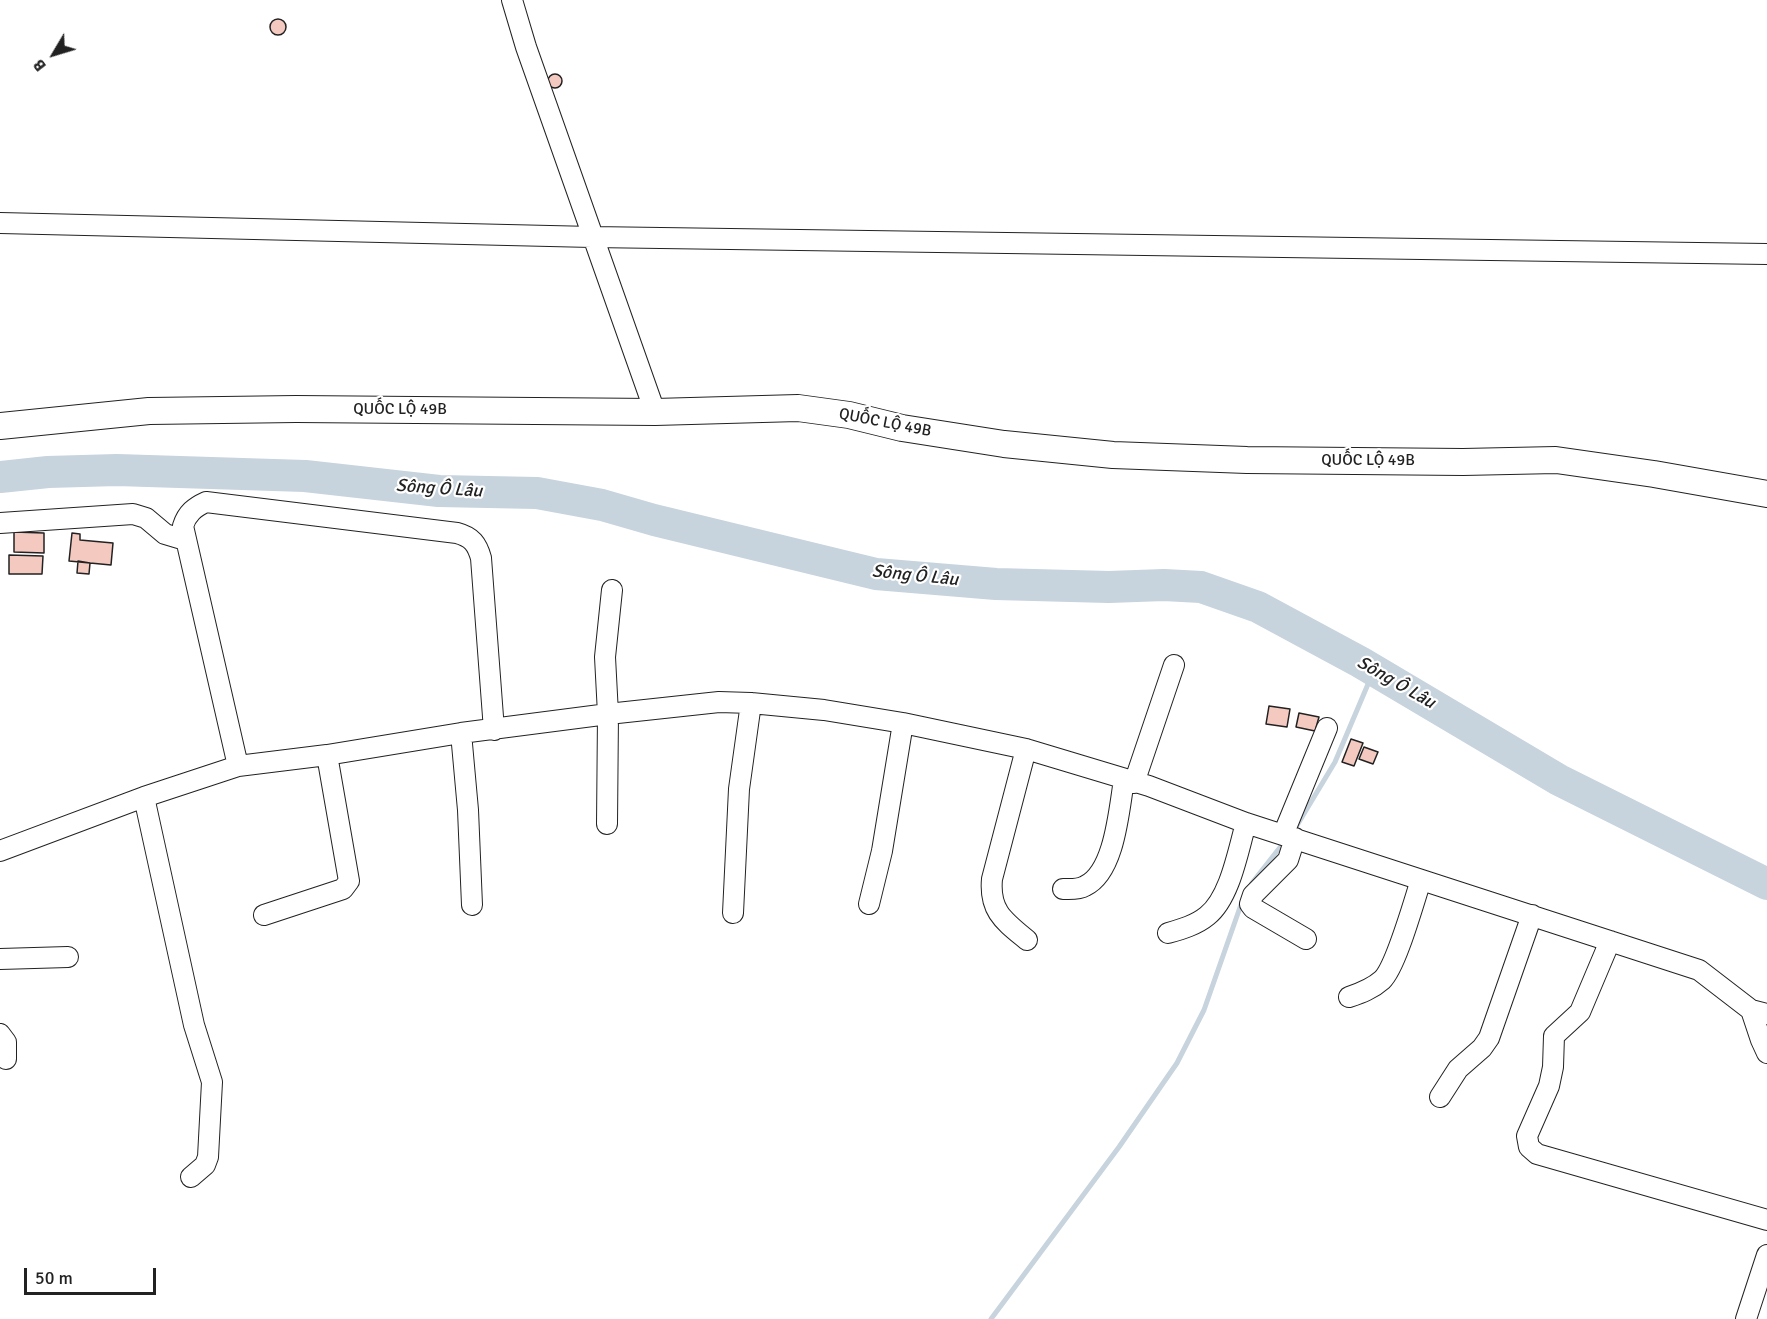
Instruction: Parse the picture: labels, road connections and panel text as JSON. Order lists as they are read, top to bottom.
{
  "streets": {
    "main road": ["QUỐC LỘ 49B"]
  },
  "water": ["Sông Ô Lâu"],
  "scale_bar": "50 m",
  "north": "bottom left"
}
